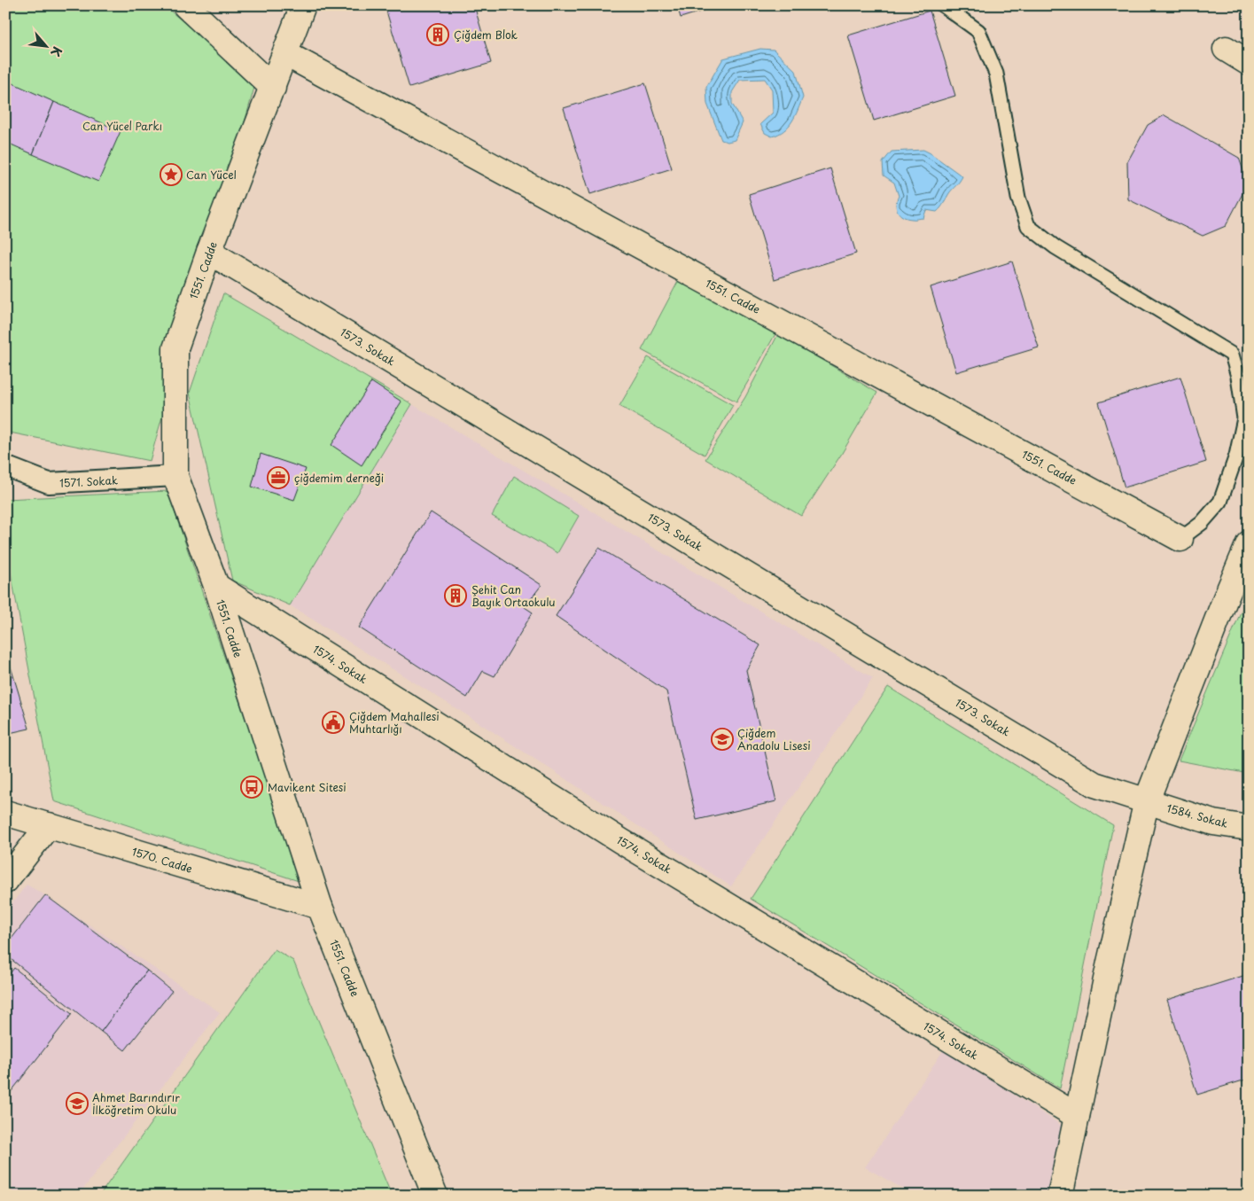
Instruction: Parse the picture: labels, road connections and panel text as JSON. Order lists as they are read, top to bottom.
{
  "streets": {
    "street": [
      "1551. Cadde",
      "1573. Sokak",
      "1571. Sokak",
      "1574. Sokak",
      "1584. Sokak",
      "1570. Cadde"
    ]
  },
  "crossings": [
    ["1551. Cadde", "1573. Sokak"],
    ["1551. Cadde", "1571. Sokak"],
    ["1551. Cadde", "1574. Sokak"],
    ["1551. Cadde", "1570. Cadde"],
    ["1573. Sokak", "1584. Sokak"]
  ],
  "parks": ["Can Yücel Parkı"],
  "places": {
    "building": ["Çiğdem Blok", "Şehit Can Bayık Ortaokulu"],
    "place": ["Can Yücel"],
    "office": ["çiğdemim derneği"],
    "public building": ["Çiğdem Mahallesi Muhtarlığı"],
    "school or university": ["Çiğdem Anadolu Lisesi", "Ahmet Barındırır İlköğretim Okulu"],
    "bus stop": ["Mavikent Sitesi"]
  },
  "north": "bottom right"
}
